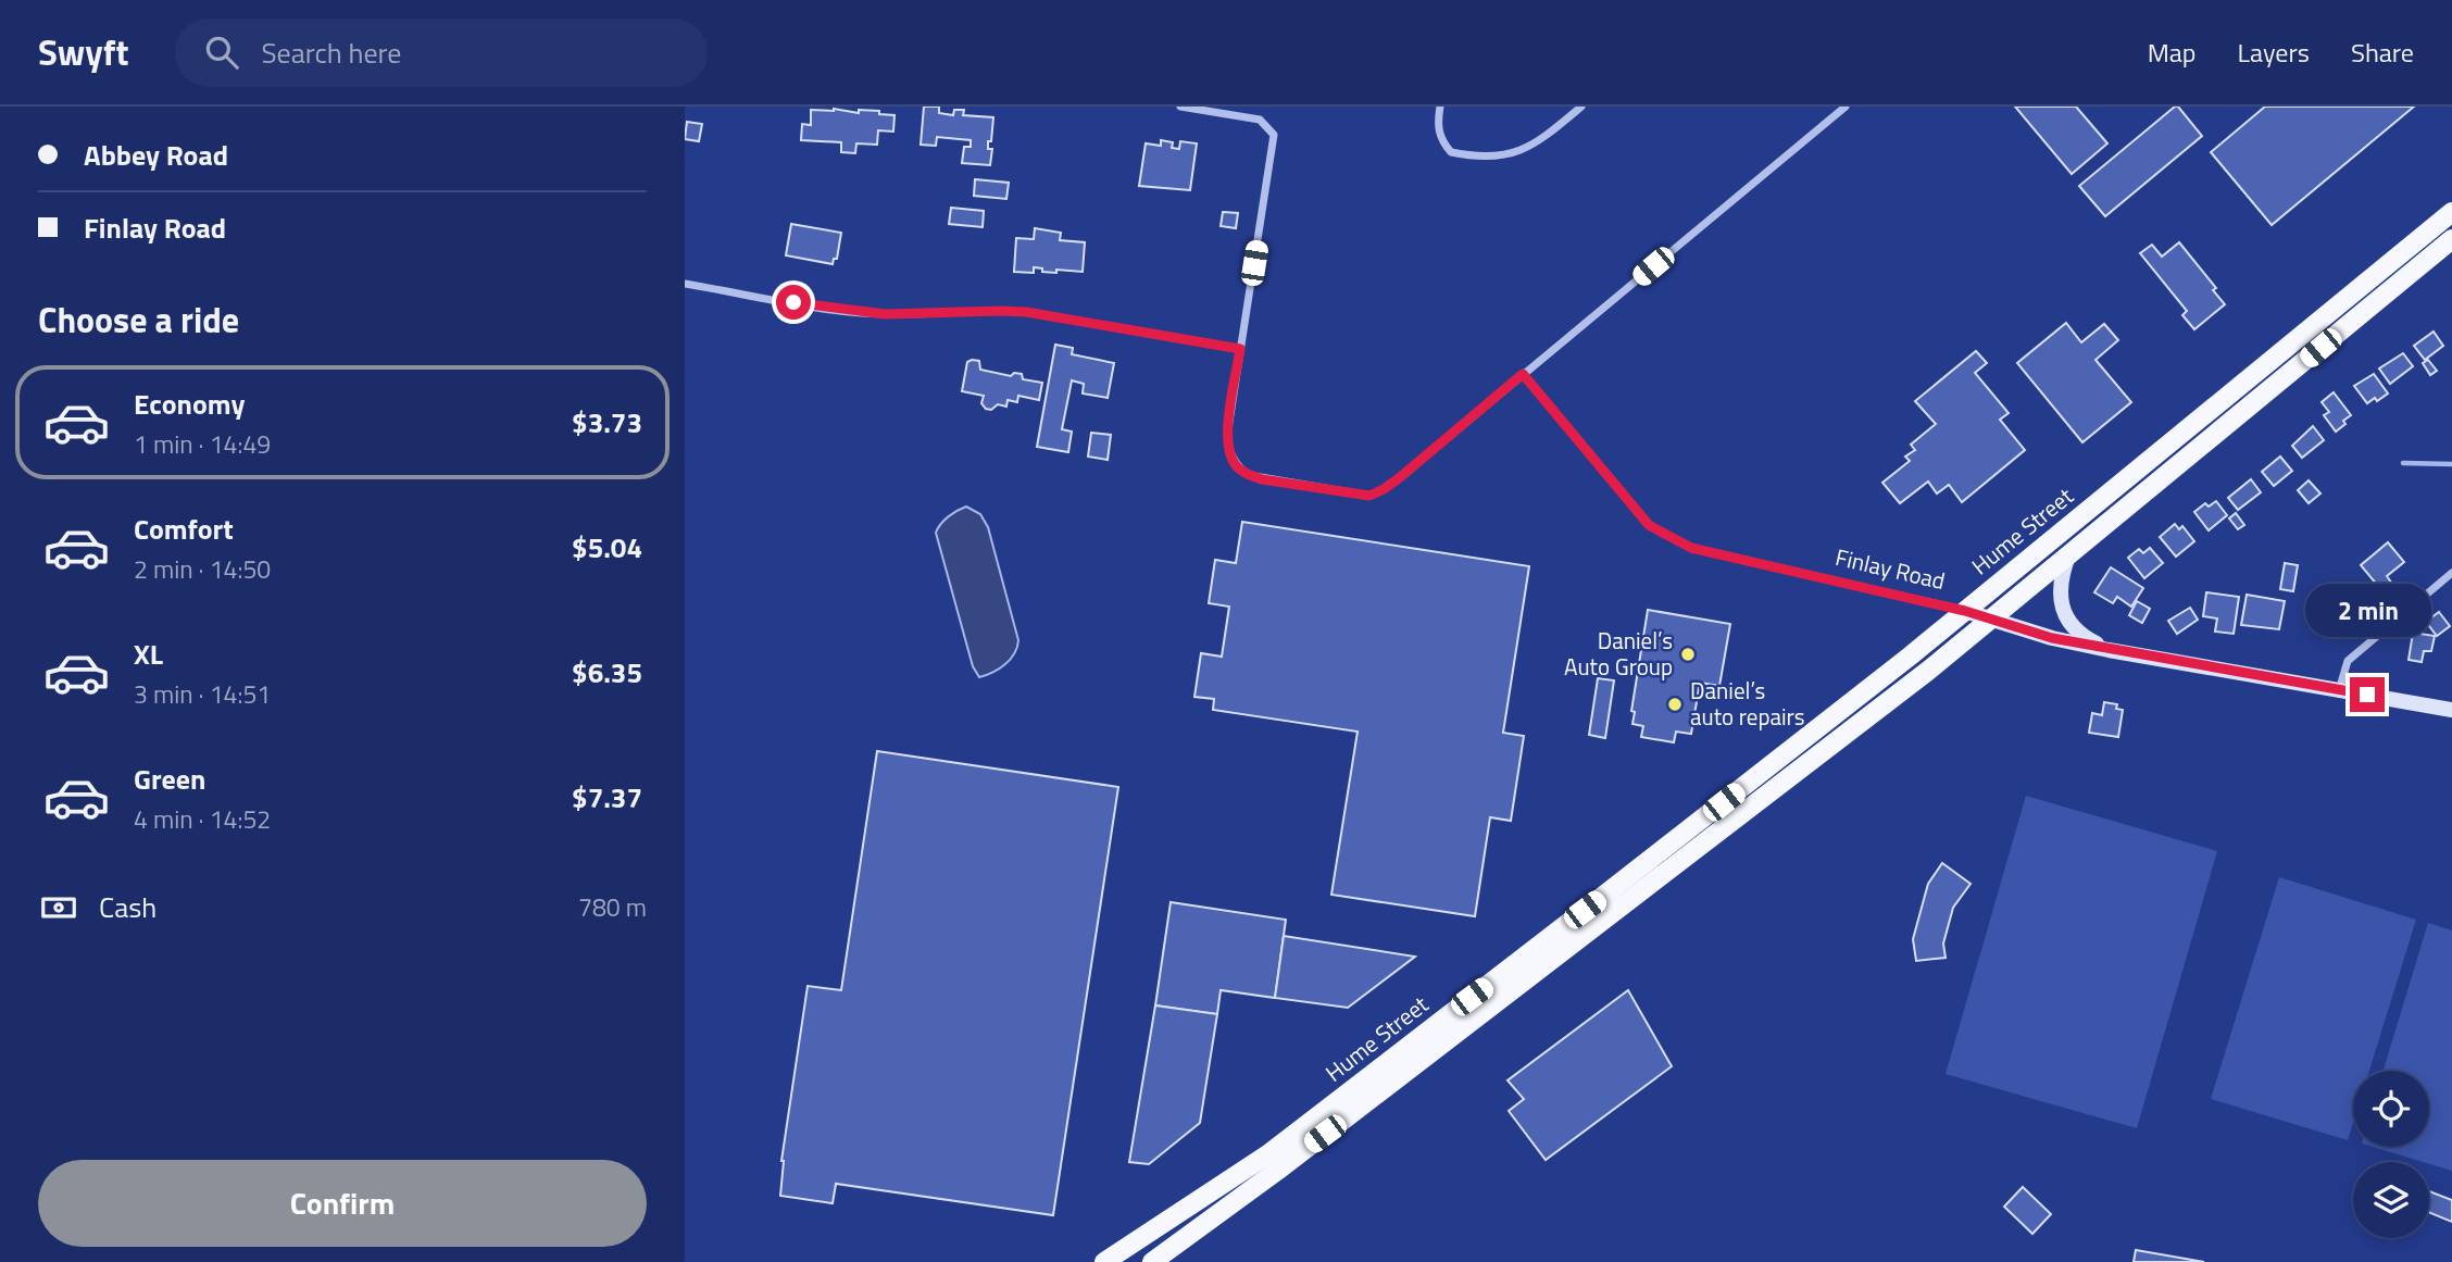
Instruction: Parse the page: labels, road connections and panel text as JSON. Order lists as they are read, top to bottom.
{
  "streets": {
    "main road": ["Hume Street"],
    "street": ["Finlay Road"]
  },
  "crossings": [
    ["Hume Street", "Finlay Road"]
  ],
  "places": ["Daniel’s Auto Group", "Daniel’s auto repairs"],
  "page": {
    "header": "Swyft",
    "search": "Search here",
    "nav": ["Map", "Layers", "Share"],
    "banner": ["Abbey Road", "Finlay Road"],
    "heading": "Choose a ride",
    "list": [
      {
        "name": "Economy",
        "note": "1 min · 14:49",
        "value": "$3.73"
      },
      {
        "name": "Comfort",
        "note": "2 min · 14:50",
        "value": "$5.04"
      },
      {
        "name": "XL",
        "note": "3 min · 14:51",
        "value": "$6.35"
      },
      {
        "name": "Green",
        "note": "4 min · 14:52",
        "value": "$7.37"
      }
    ],
    "bubble": "2 min",
    "pay": ["Cash", "780 m"],
    "buttons": "Confirm"
  }
}
